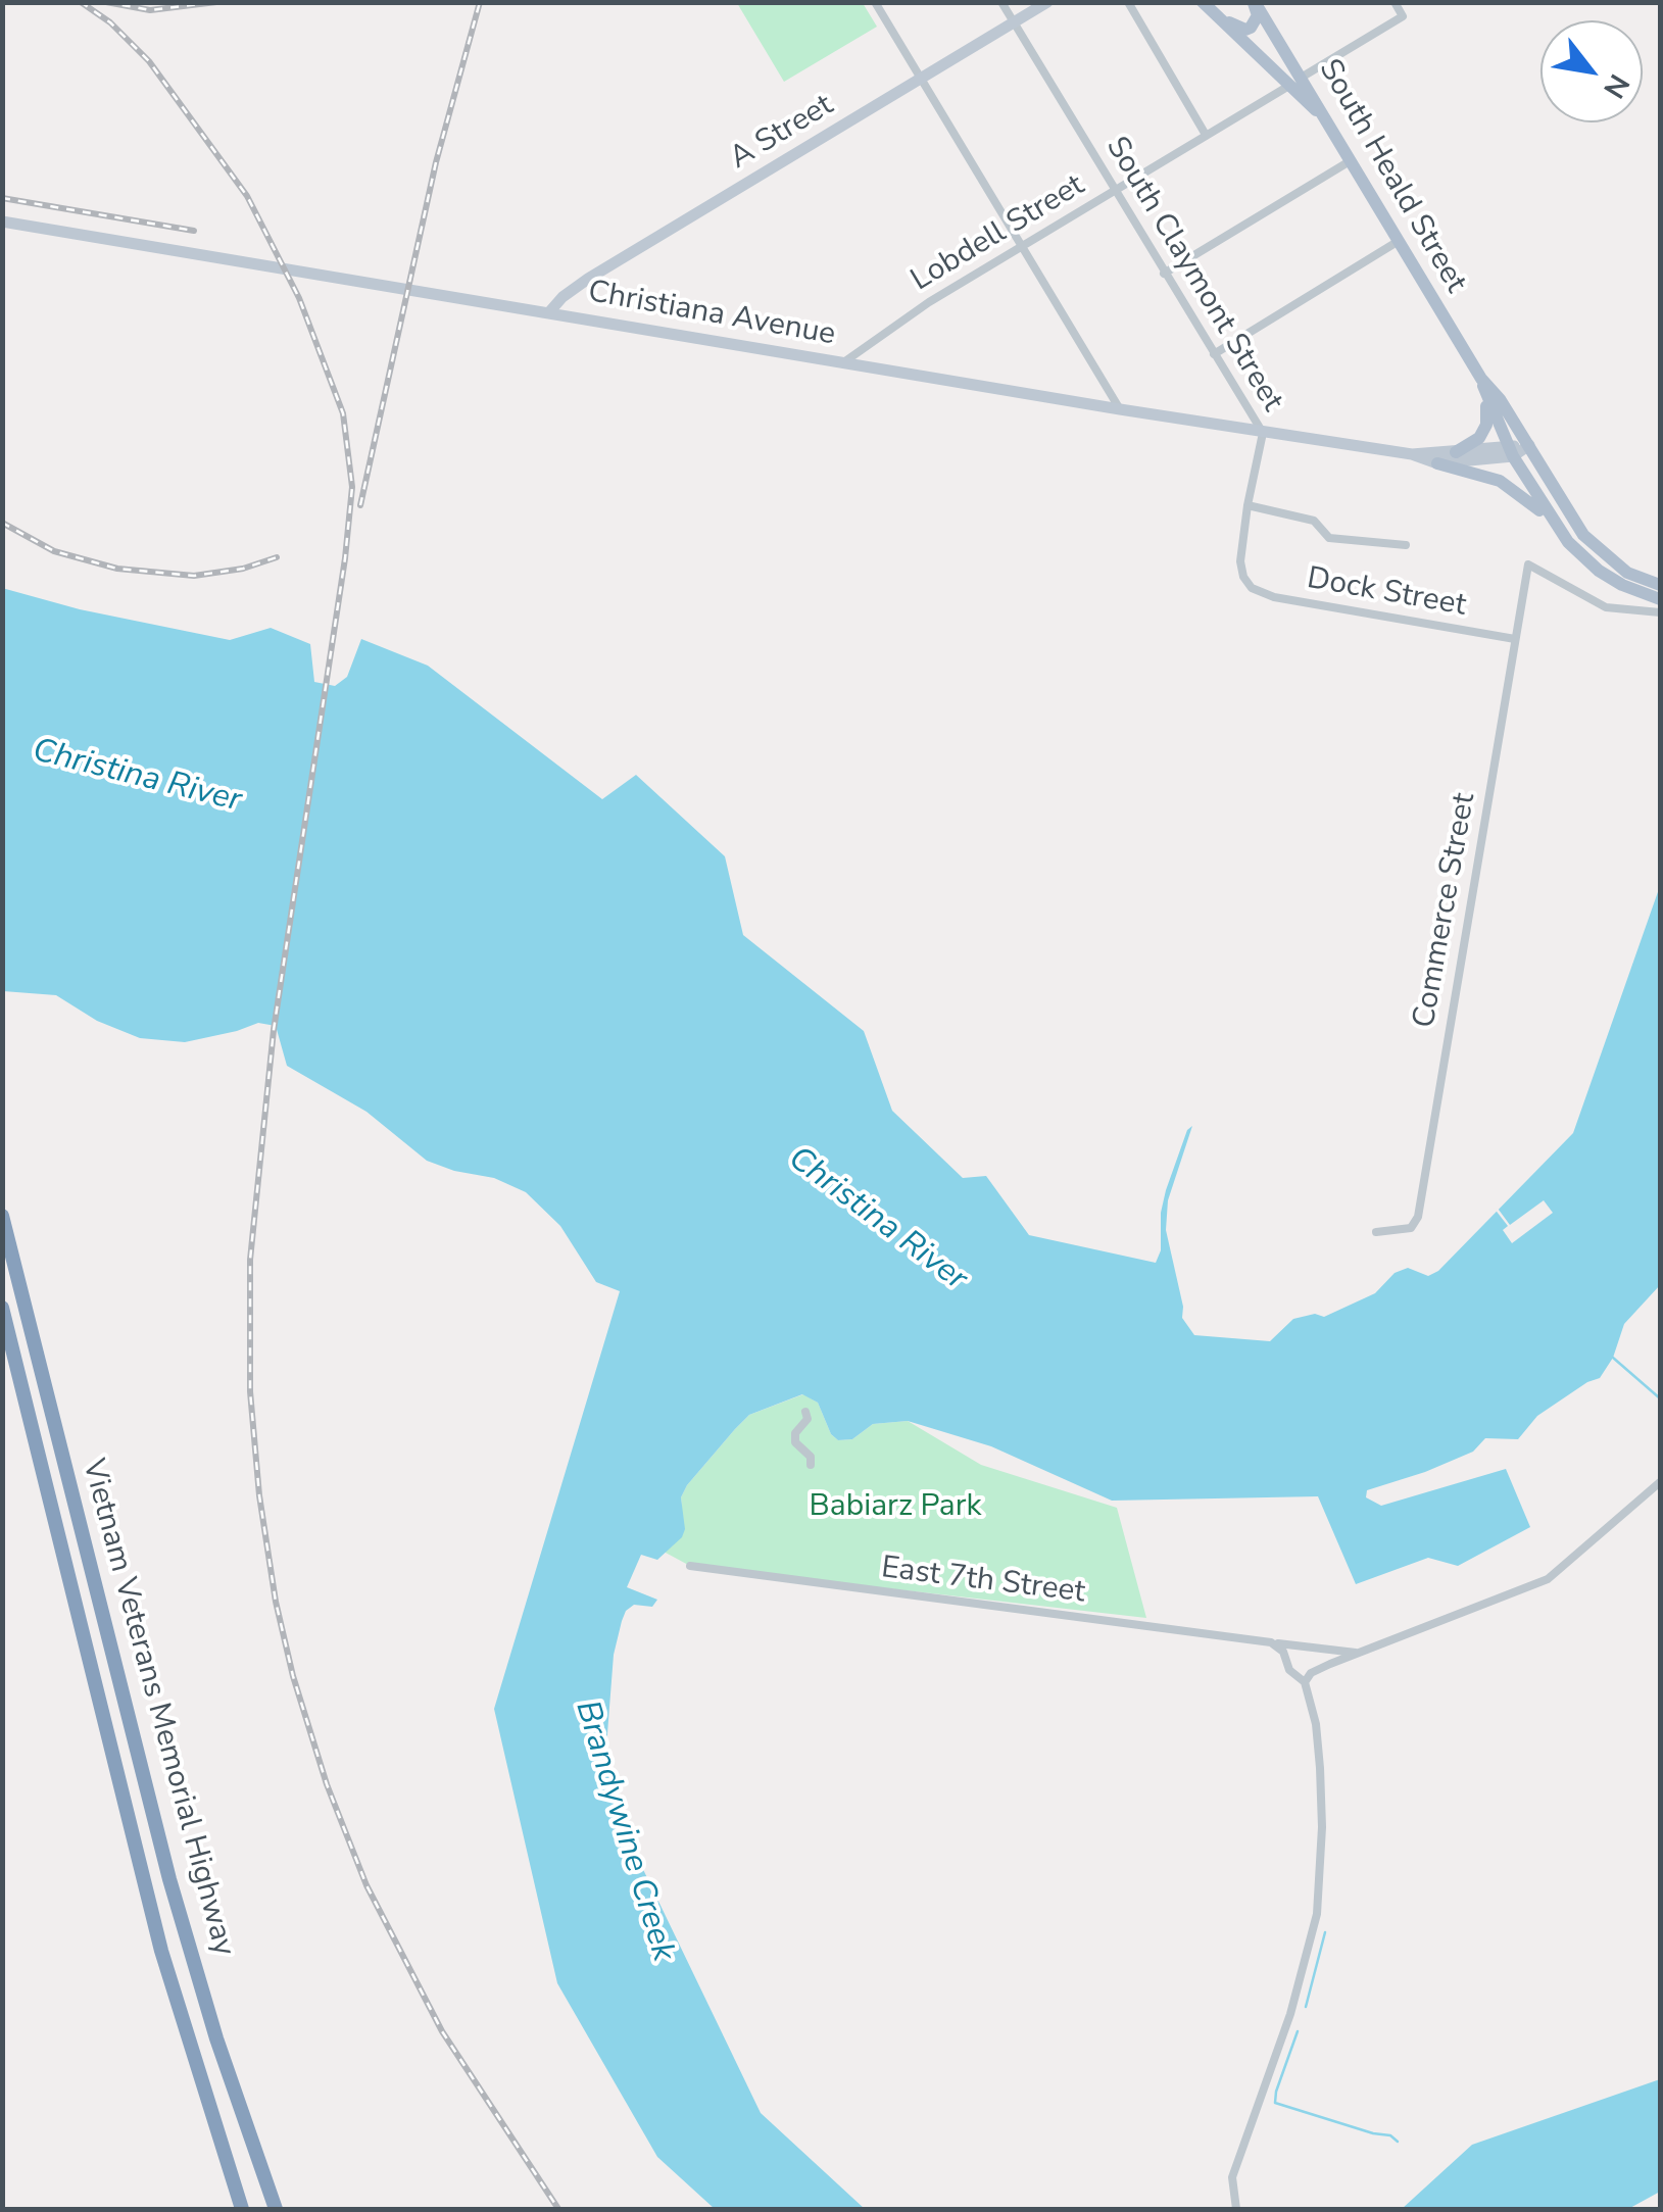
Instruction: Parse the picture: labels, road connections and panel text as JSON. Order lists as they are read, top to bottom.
{
  "streets": {
    "highway": ["Vietnam Veterans Memorial Highway"],
    "main road": ["A Street", "South Heald Street", "Christiana Avenue"],
    "street": [
      "Lobdell Street",
      "South Claymont Street",
      "Dock Street",
      "Commerce Street",
      "East 7th Street"
    ]
  },
  "crossings": [
    ["A Street", "South Claymont Street"],
    ["A Street", "Christiana Avenue"],
    ["South Heald Street", "Christiana Avenue"],
    ["Lobdell Street", "South Claymont Street"],
    ["Lobdell Street", "Christiana Avenue"],
    ["South Claymont Street", "Christiana Avenue"],
    ["South Claymont Street", "Dock Street"],
    ["Dock Street", "Commerce Street"]
  ],
  "water": ["Christina River", "Brandywine Creek"],
  "parks": ["Babiarz Park"],
  "north": "bottom right"
}
